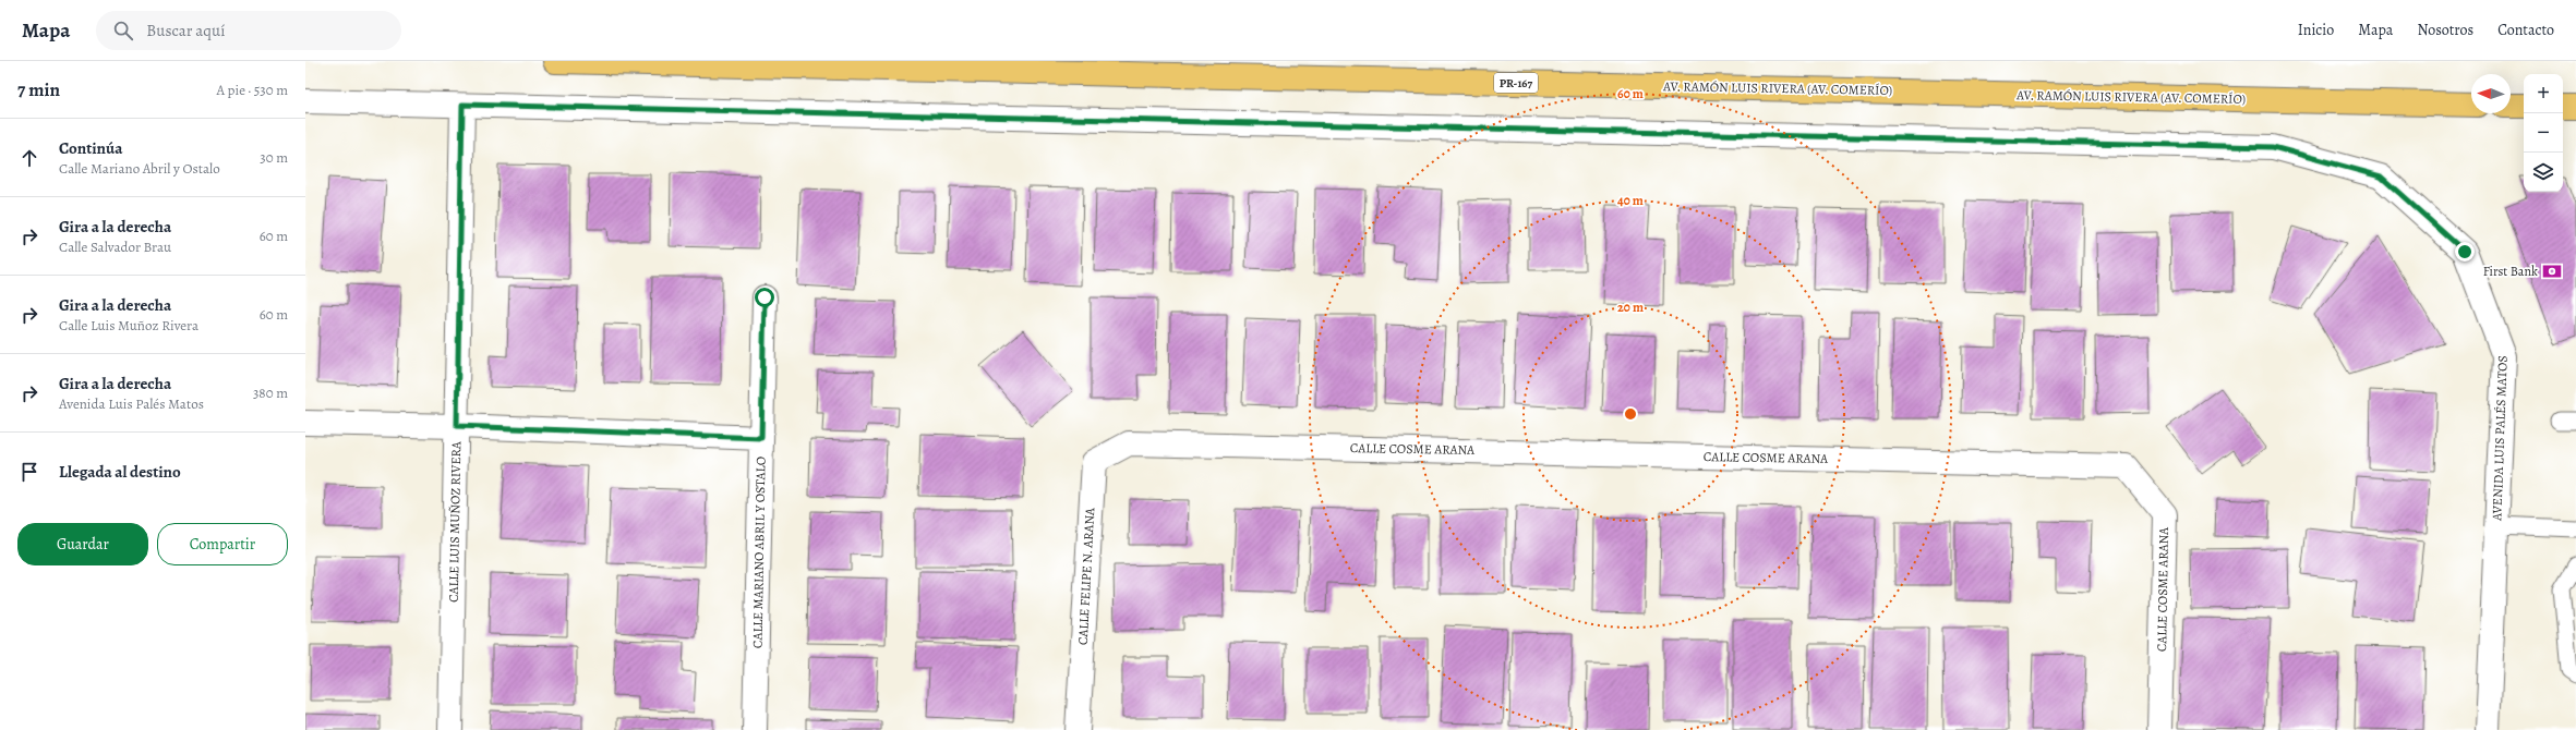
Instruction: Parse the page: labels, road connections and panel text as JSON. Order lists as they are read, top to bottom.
{
  "streets": {
    "main road": ["PR-167", "AV. RAMÓN LUIS RIVERA (AV. COMERÍO)"],
    "street": [
      "AVENIDA LUIS PALÉS MATOS",
      "CALLE COSME ARANA",
      "CALLE LUIS MUÑOZ RIVERA",
      "CALLE MARIANO ABRIL Y OSTALO",
      "CALLE FELIPE N. ARANA"
    ]
  },
  "crossings": [
    ["AVENIDA LUIS PALÉS MATOS", "CALLE LUIS MUÑOZ RIVERA"],
    ["CALLE COSME ARANA", "CALLE FELIPE N. ARANA"]
  ],
  "places": {
    "bank": ["First Bank"]
  },
  "north": "left",
  "page": {
    "header": "Mapa",
    "search": "Buscar aquí",
    "nav": [
      "Inicio",
      "Mapa",
      "Nosotros",
      "Contacto"
    ],
    "heading": ["7 min", "A pie · 530 m"],
    "map_buttons": ["+", "−"],
    "list": [
      ["Continúa", "Calle Mariano Abril y Ostalo", "30 m"],
      ["Gira a la derecha", "Calle Salvador Brau", "60 m"],
      ["Gira a la derecha", "Calle Luis Muñoz Rivera", "60 m"],
      ["Gira a la derecha", "Avenida Luis Palés Matos", "380 m"],
      "Llegada al destino"
    ],
    "buttons": ["Guardar", "Compartir"]
  },
  "rings": ["60 m", "40 m", "20 m"]
}
